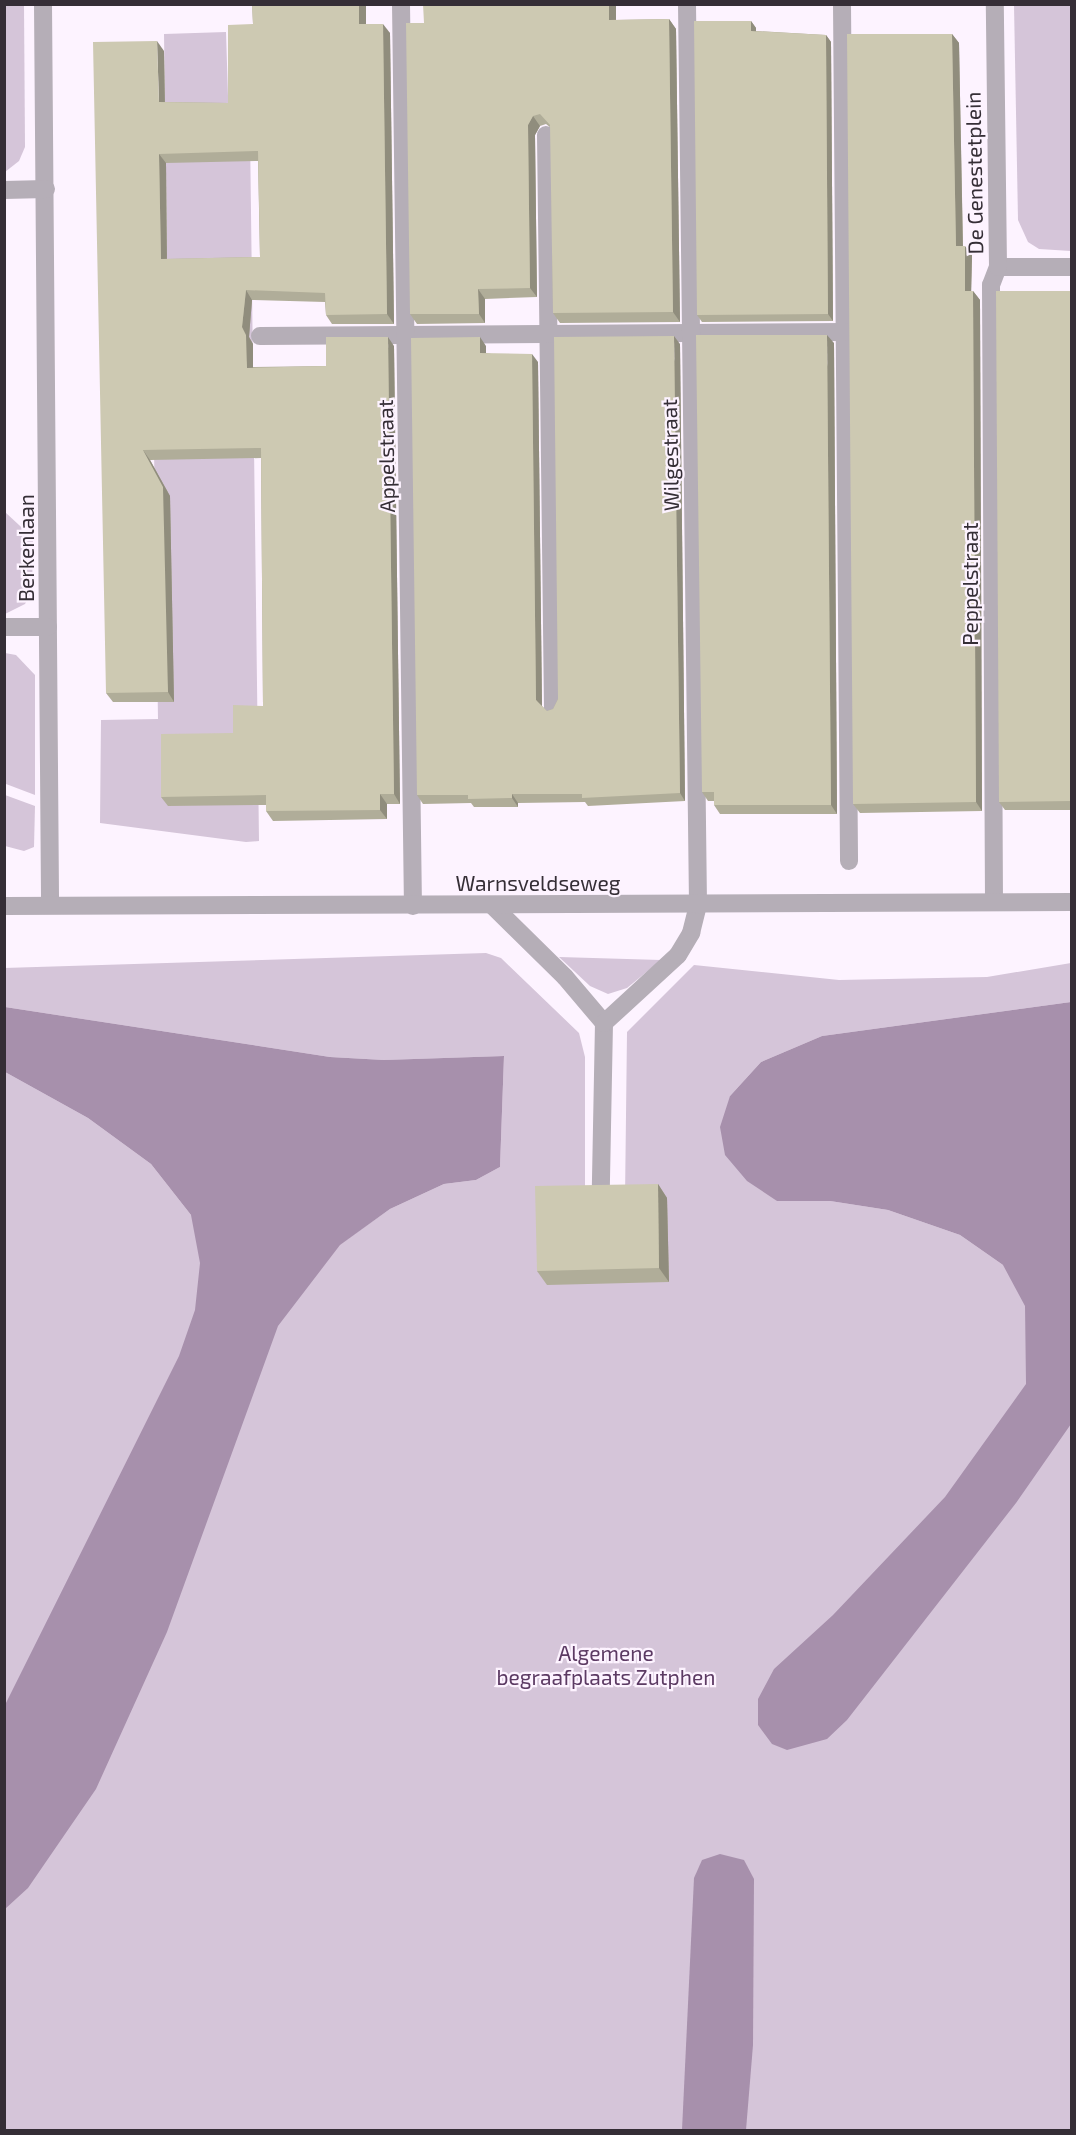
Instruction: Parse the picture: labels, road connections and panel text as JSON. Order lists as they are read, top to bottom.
{
  "streets": {
    "street": [
      "De Genestetplein",
      "Wilgestraat",
      "Appelstraat",
      "Berkenlaan",
      "Peppelstraat",
      "Warnsveldseweg"
    ]
  },
  "crossings": [
    ["De Genestetplein", "Peppelstraat"],
    ["Wilgestraat", "Warnsveldseweg"],
    ["Appelstraat", "Warnsveldseweg"],
    ["Berkenlaan", "Warnsveldseweg"],
    ["Peppelstraat", "Warnsveldseweg"]
  ],
  "parks": ["Algemene begraafplaats Zutphen"]
}
